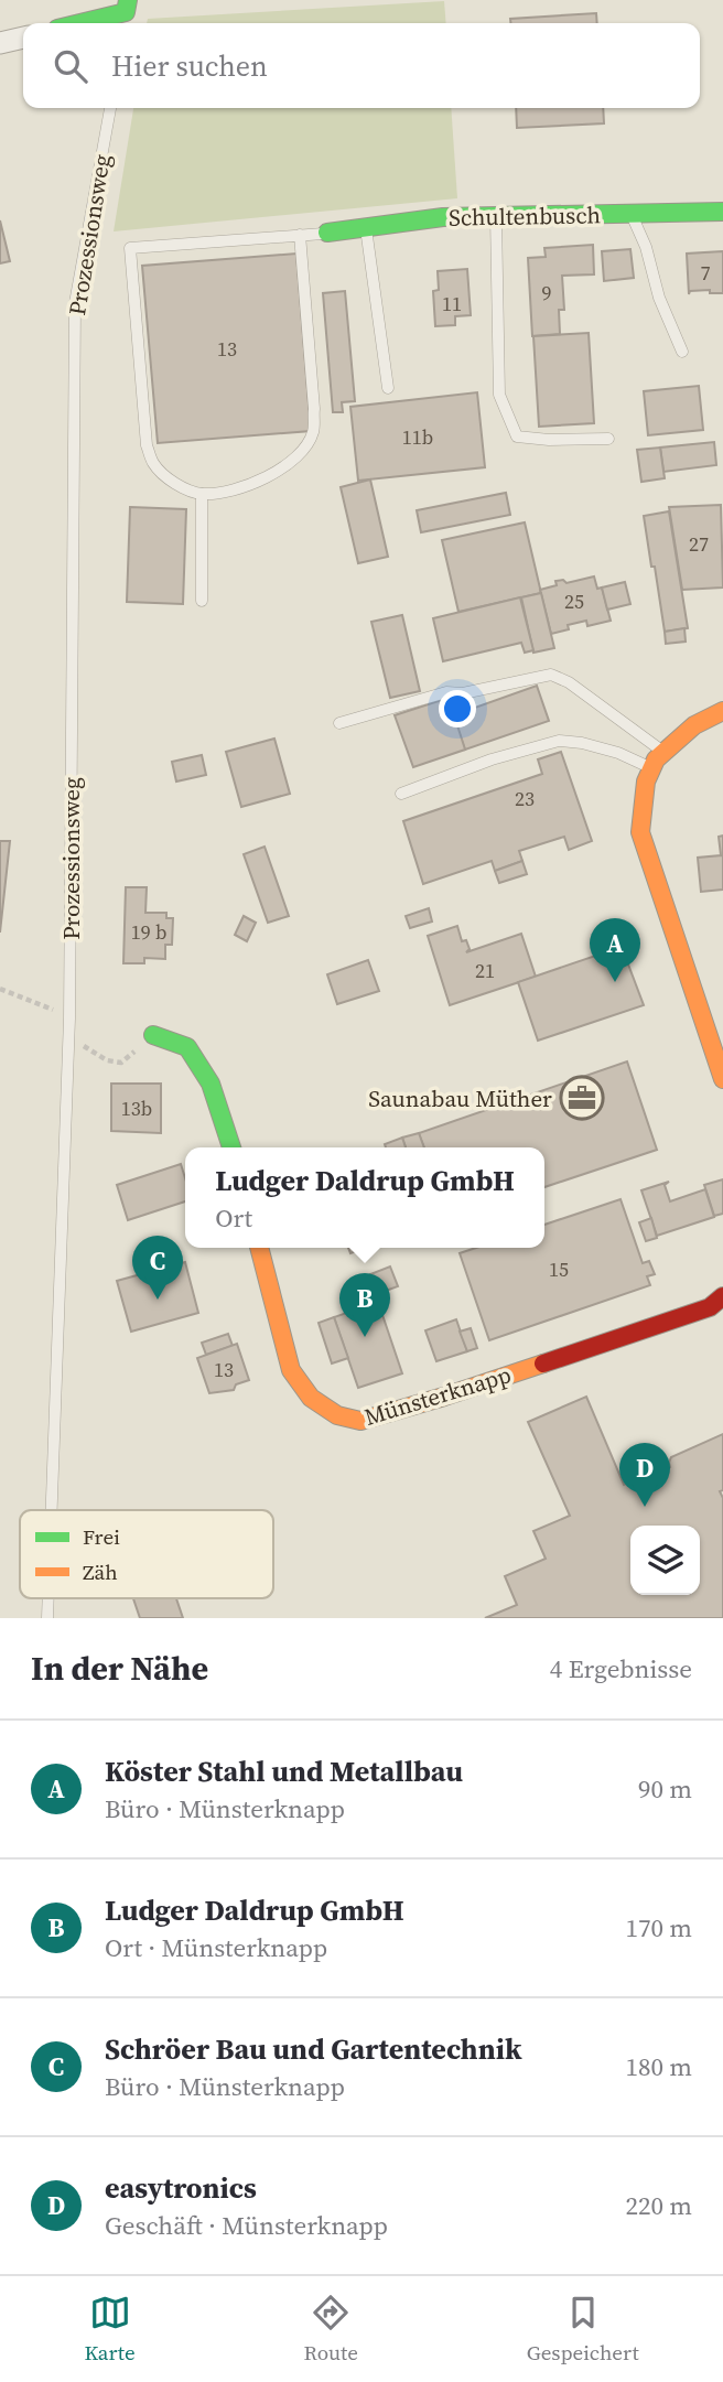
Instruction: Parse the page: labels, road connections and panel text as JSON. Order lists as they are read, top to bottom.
{
  "streets": {
    "street": ["Schultenbusch", "Münsterknapp"],
    "lane": ["Prozessionsweg"]
  },
  "places": {
    "office": ["Saunabau Müther"]
  },
  "house_numbers": [
    "7",
    "9",
    "11",
    "13",
    "11b",
    "27",
    "25",
    "23",
    "19 b",
    "21",
    "13b",
    "15",
    "13"
  ],
  "legend": ["Frei", "Zäh"],
  "page": {
    "search": "Hier suchen",
    "pins": [
      "A",
      "C",
      "B",
      "D"
    ],
    "popup": ["Ludger Daldrup GmbH", "Ort"],
    "heading": ["In der Nähe", "4 Ergebnisse"],
    "list": [
      {
        "mark": "A",
        "name": "Köster Stahl und Metallbau",
        "note": "Büro · Münsterknapp",
        "value": "90 m"
      },
      {
        "mark": "B",
        "name": "Ludger Daldrup GmbH",
        "note": "Ort · Münsterknapp",
        "value": "170 m"
      },
      {
        "mark": "C",
        "name": "Schröer Bau und Gartentechnik",
        "note": "Büro · Münsterknapp",
        "value": "180 m"
      },
      {
        "mark": "D",
        "name": "easytronics",
        "note": "Geschäft · Münsterknapp",
        "value": "220 m"
      }
    ],
    "nav": ["Karte", "Route", "Gespeichert"]
  }
}
